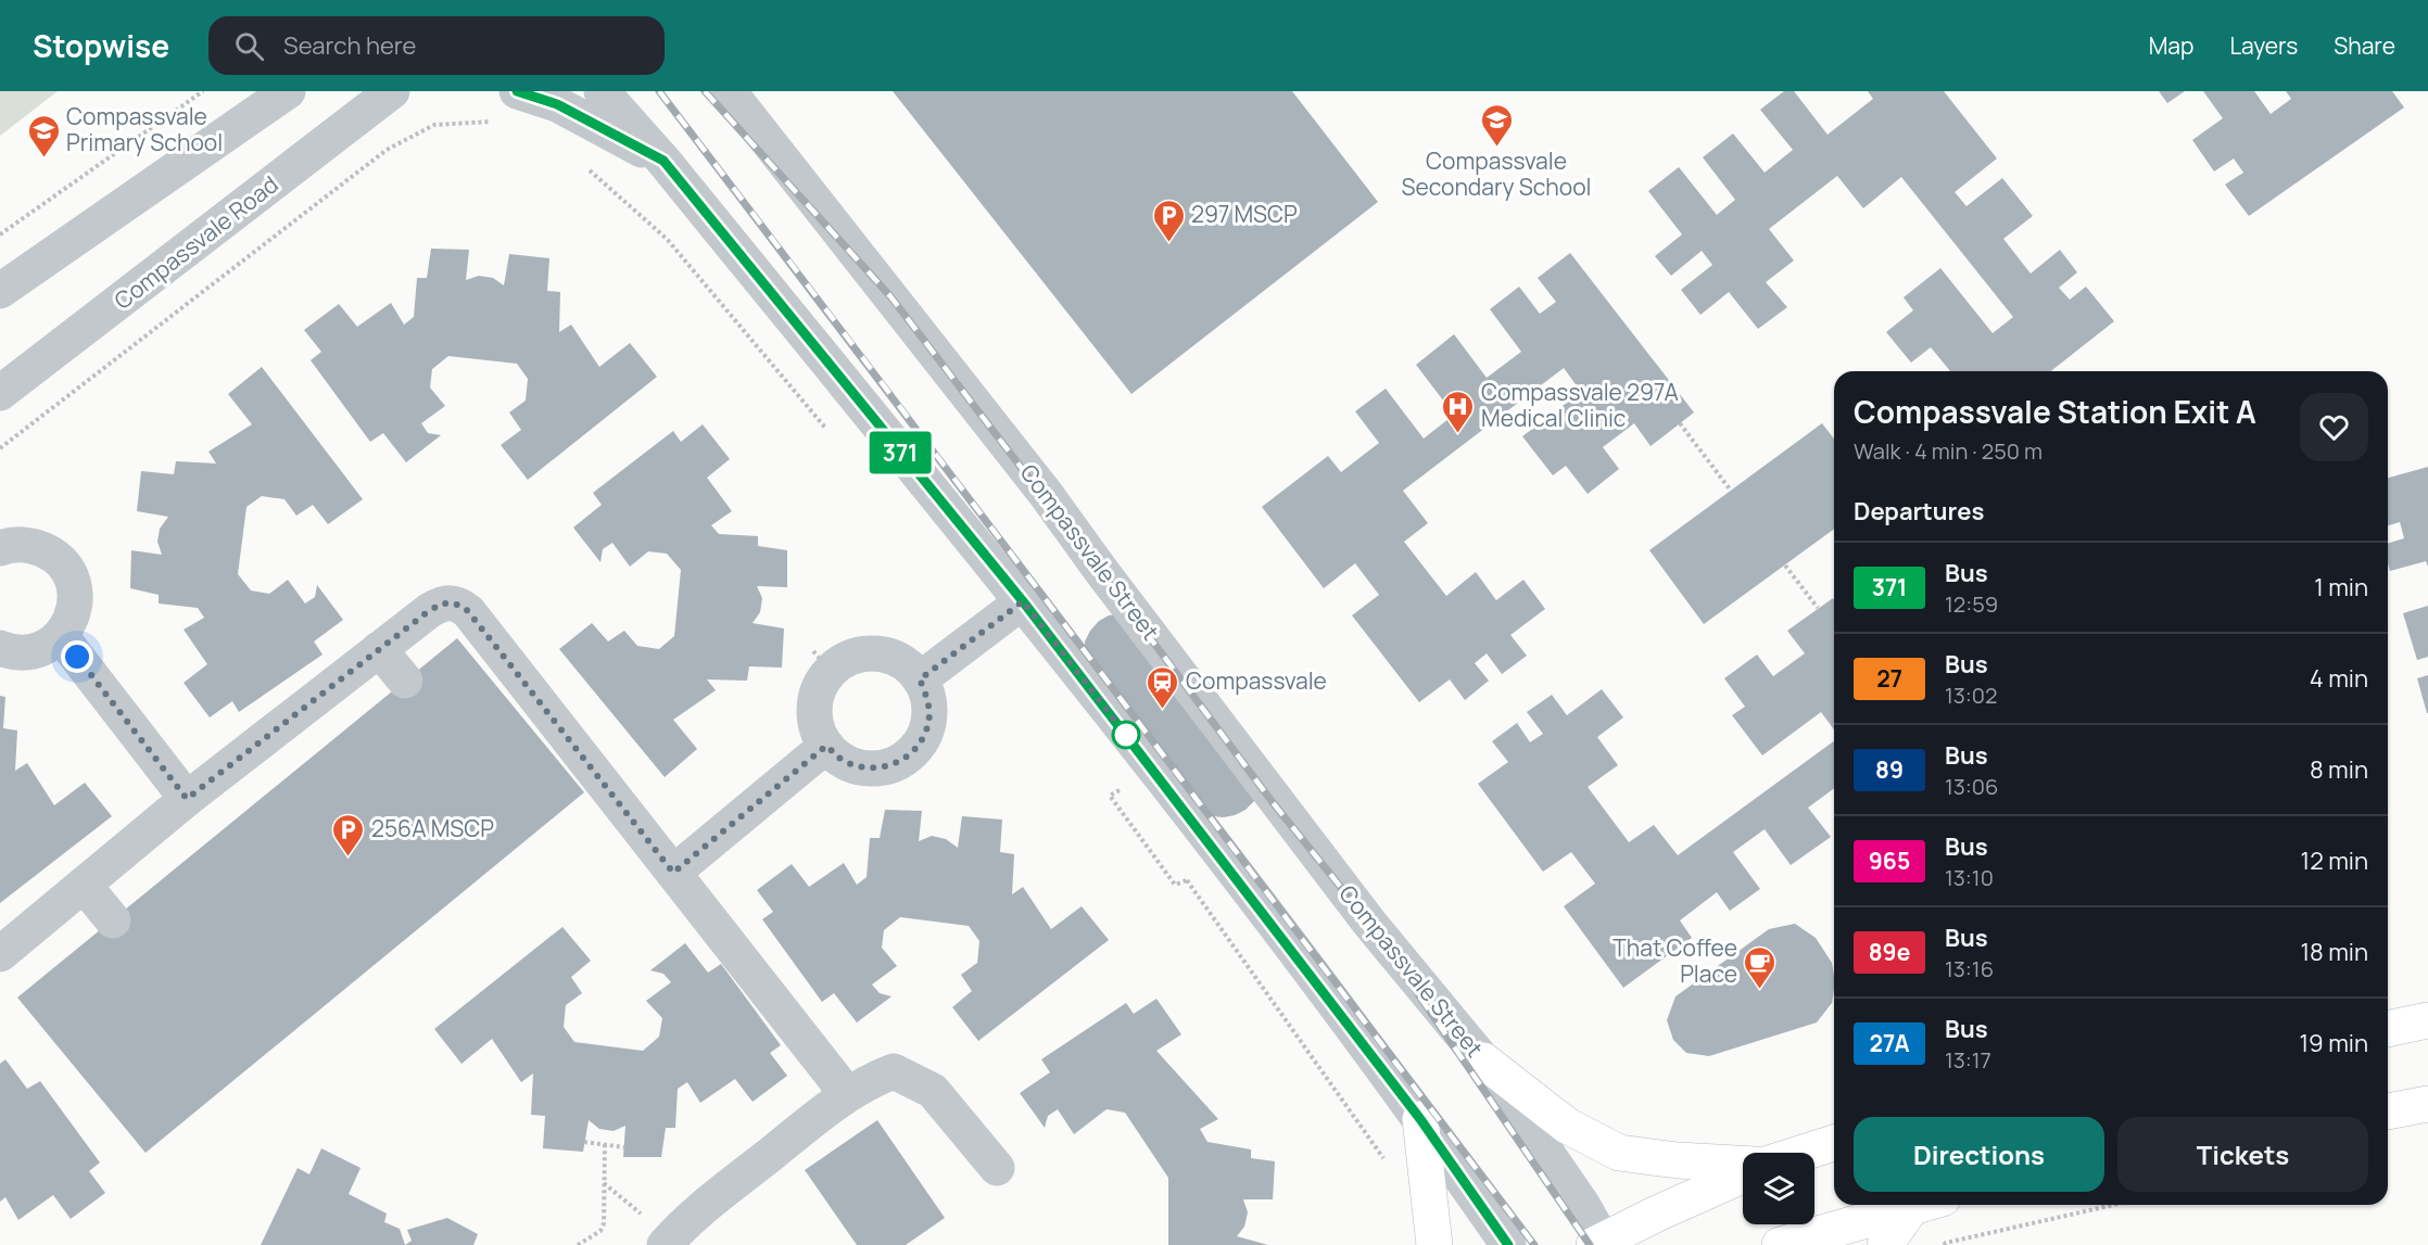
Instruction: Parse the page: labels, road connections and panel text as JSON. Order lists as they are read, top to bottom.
{
  "streets": {
    "street": ["Compassvale Road", "Compassvale Street"]
  },
  "places": {
    "school or university": ["Compassvale Secondary School", "Compassvale Primary School"],
    "parking": ["297 MSCP", "256A MSCP"],
    "hospital": ["Compassvale 297A Medical Clinic"],
    "station": ["Compassvale"],
    "cafe": ["That Coffee Place"]
  },
  "lines": ["bus line 371"],
  "page": {
    "header": "Stopwise",
    "search": "Search here",
    "nav": ["Map", "Layers", "Share"],
    "on_map": "371",
    "heading": [
      ["Compassvale Station Exit A", "Walk · 4 min · 250 m"],
      "Departures"
    ],
    "list": [
      {
        "mark": "371",
        "name": "Bus",
        "note": "12:59",
        "value": "1 min"
      },
      {
        "mark": "27",
        "name": "Bus",
        "note": "13:02",
        "value": "4 min"
      },
      {
        "mark": "89",
        "name": "Bus",
        "note": "13:06",
        "value": "8 min"
      },
      {
        "mark": "965",
        "name": "Bus",
        "note": "13:10",
        "value": "12 min"
      },
      {
        "mark": "89e",
        "name": "Bus",
        "note": "13:16",
        "value": "18 min"
      },
      {
        "mark": "27A",
        "name": "Bus",
        "note": "13:17",
        "value": "19 min"
      }
    ],
    "buttons": ["Directions", "Tickets"]
  }
}
